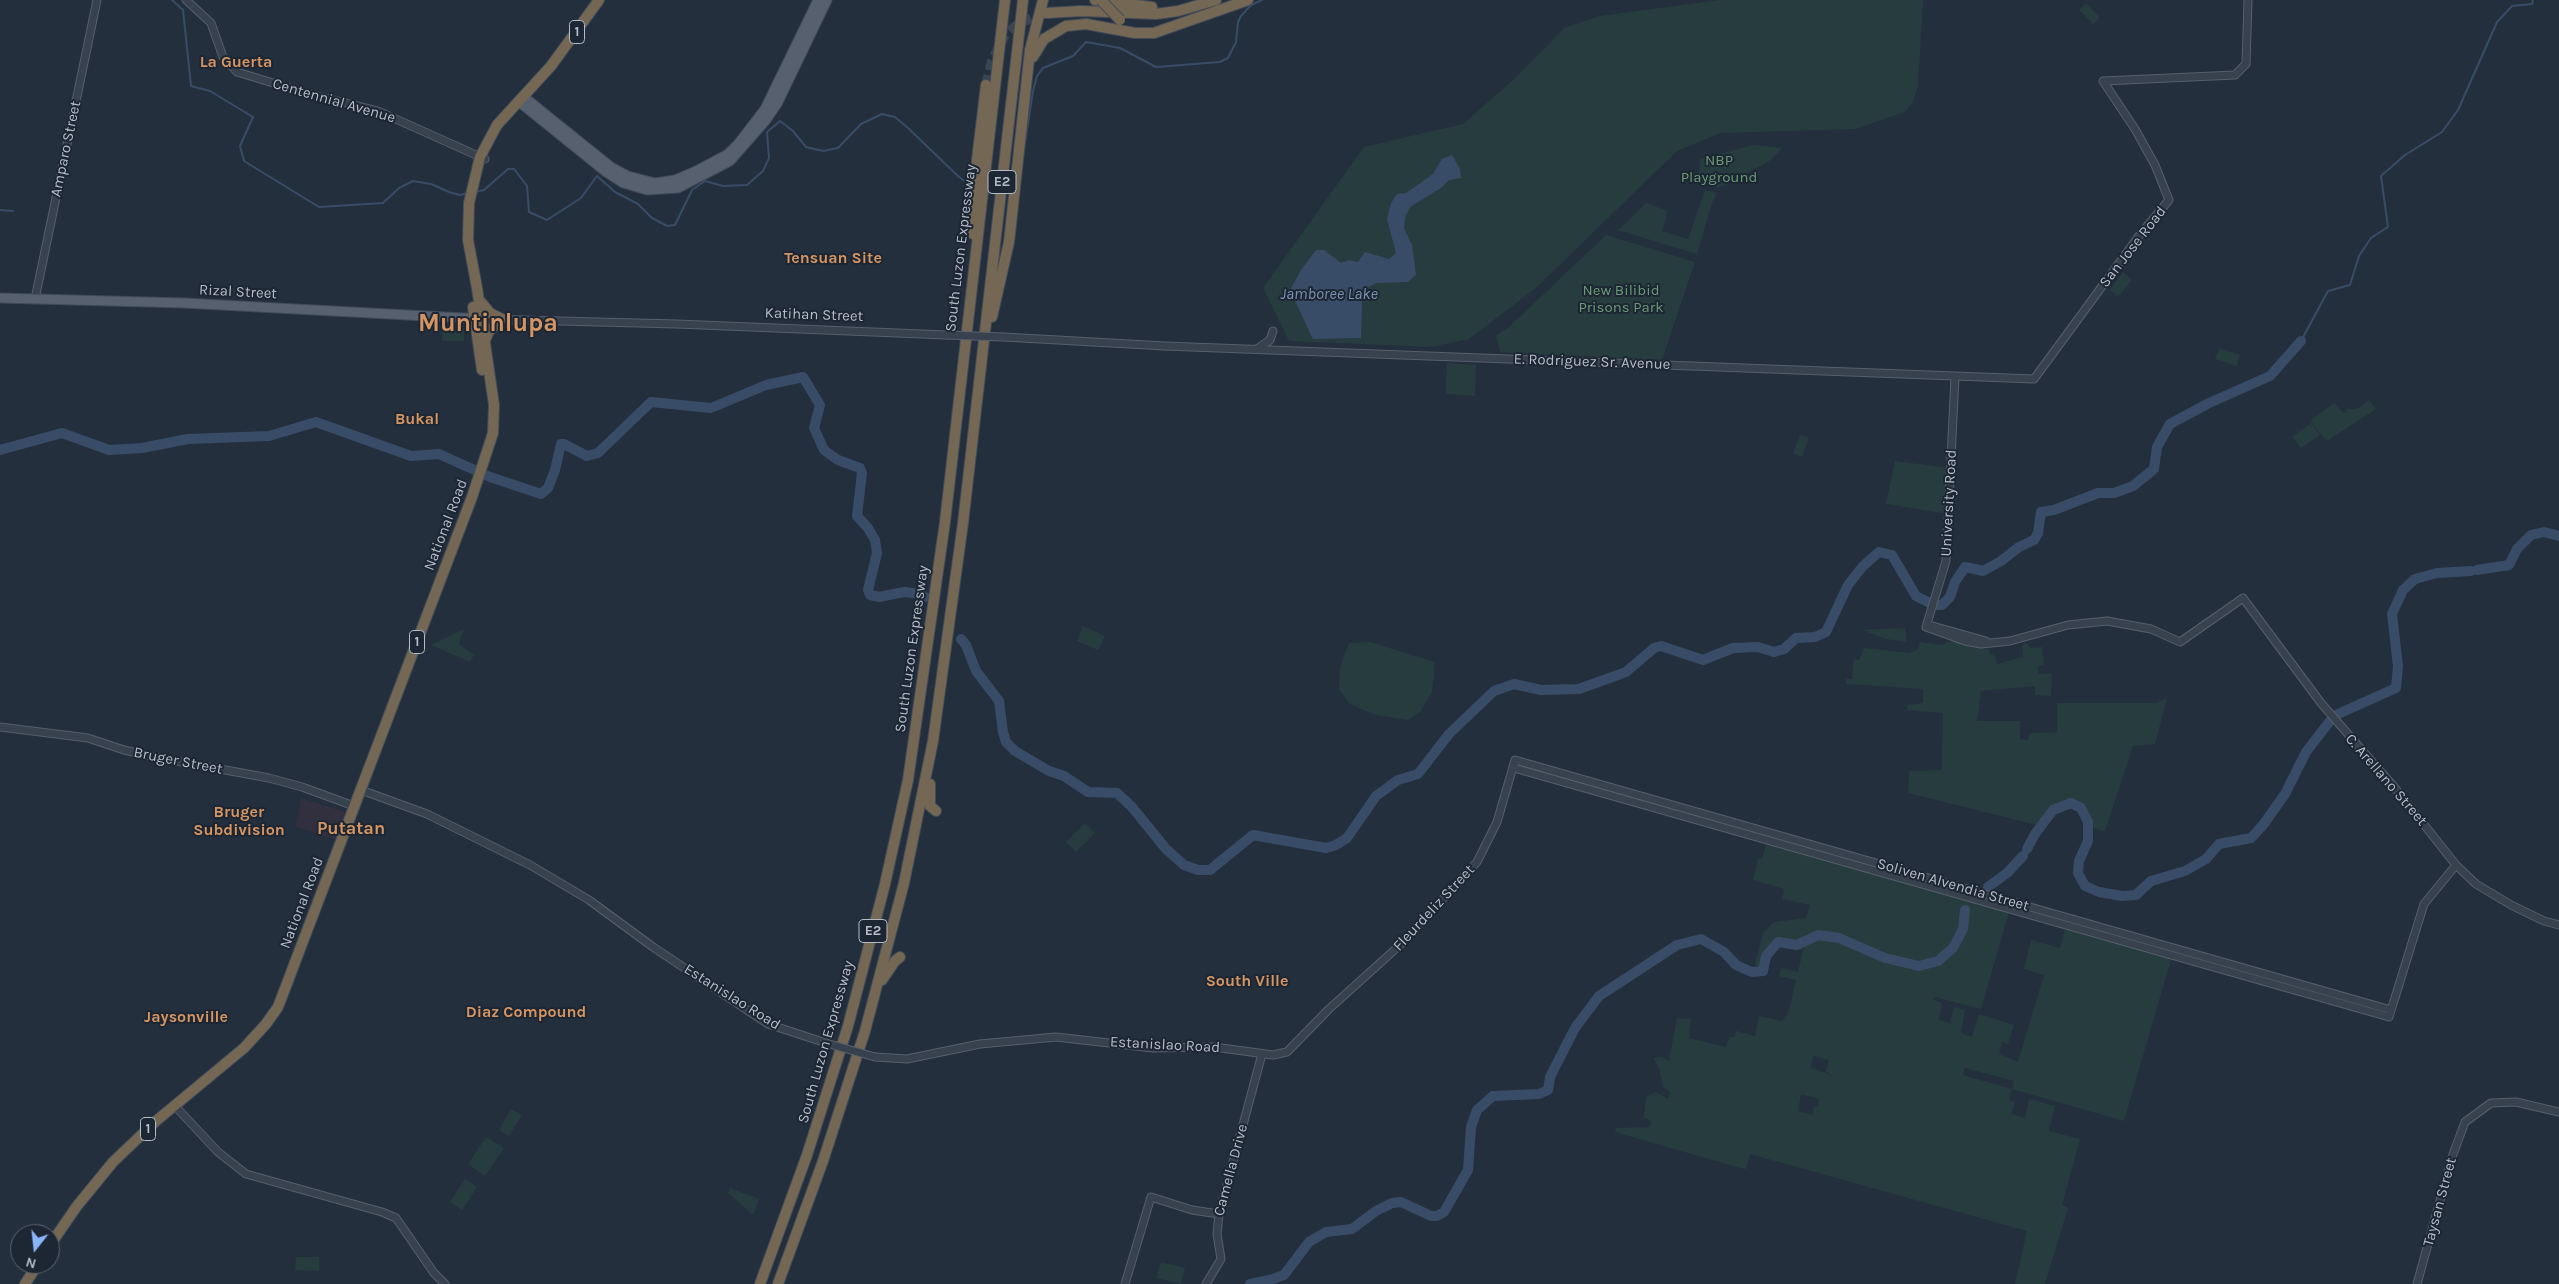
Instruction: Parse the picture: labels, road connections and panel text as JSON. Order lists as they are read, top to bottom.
{
  "streets": {
    "highway": [
      "1",
      "E2",
      "South Luzon Expressway",
      "National Road"
    ],
    "main road": ["Rizal Street"],
    "street": [
      "Centennial Avenue",
      "Amparo Street",
      "San Jose Road",
      "Katihan Street",
      "E. Rodriguez Sr. Avenue",
      "University Road",
      "Bruger Street",
      "C. Arellano Street",
      "Soliven Alvendia Street",
      "Fleurdeliz Street",
      "Estanislao Road",
      "Camella Drive",
      "Taysan Street"
    ]
  },
  "crossings": [
    ["Centennial Avenue", "National Road"],
    ["Amparo Street", "Rizal Street"],
    ["San Jose Road", "E. Rodriguez Sr. Avenue"],
    ["Rizal Street", "Katihan Street"],
    ["Rizal Street", "National Road"],
    ["Katihan Street", "E. Rodriguez Sr. Avenue"],
    ["Katihan Street", "National Road"],
    ["E. Rodriguez Sr. Avenue", "University Road"],
    ["University Road", "C. Arellano Street"],
    ["National Road", "Bruger Street"],
    ["National Road", "Estanislao Road"],
    ["C. Arellano Street", "Soliven Alvendia Street"],
    ["Soliven Alvendia Street", "Fleurdeliz Street"],
    ["Fleurdeliz Street", "Estanislao Road"],
    ["Fleurdeliz Street", "Camella Drive"],
    ["Estanislao Road", "Camella Drive"]
  ],
  "districts": [
    "La Guerta",
    "Tensuan Site",
    "Muntinlupa",
    "Bukal",
    "Bruger Subdivision",
    "Putatan",
    "South Ville",
    "Diaz Compound",
    "Jaysonville"
  ],
  "water": ["Jamboree Lake"],
  "parks": ["NBP Playground", "New Bilibid Prisons Park"],
  "north": "bottom"
}
